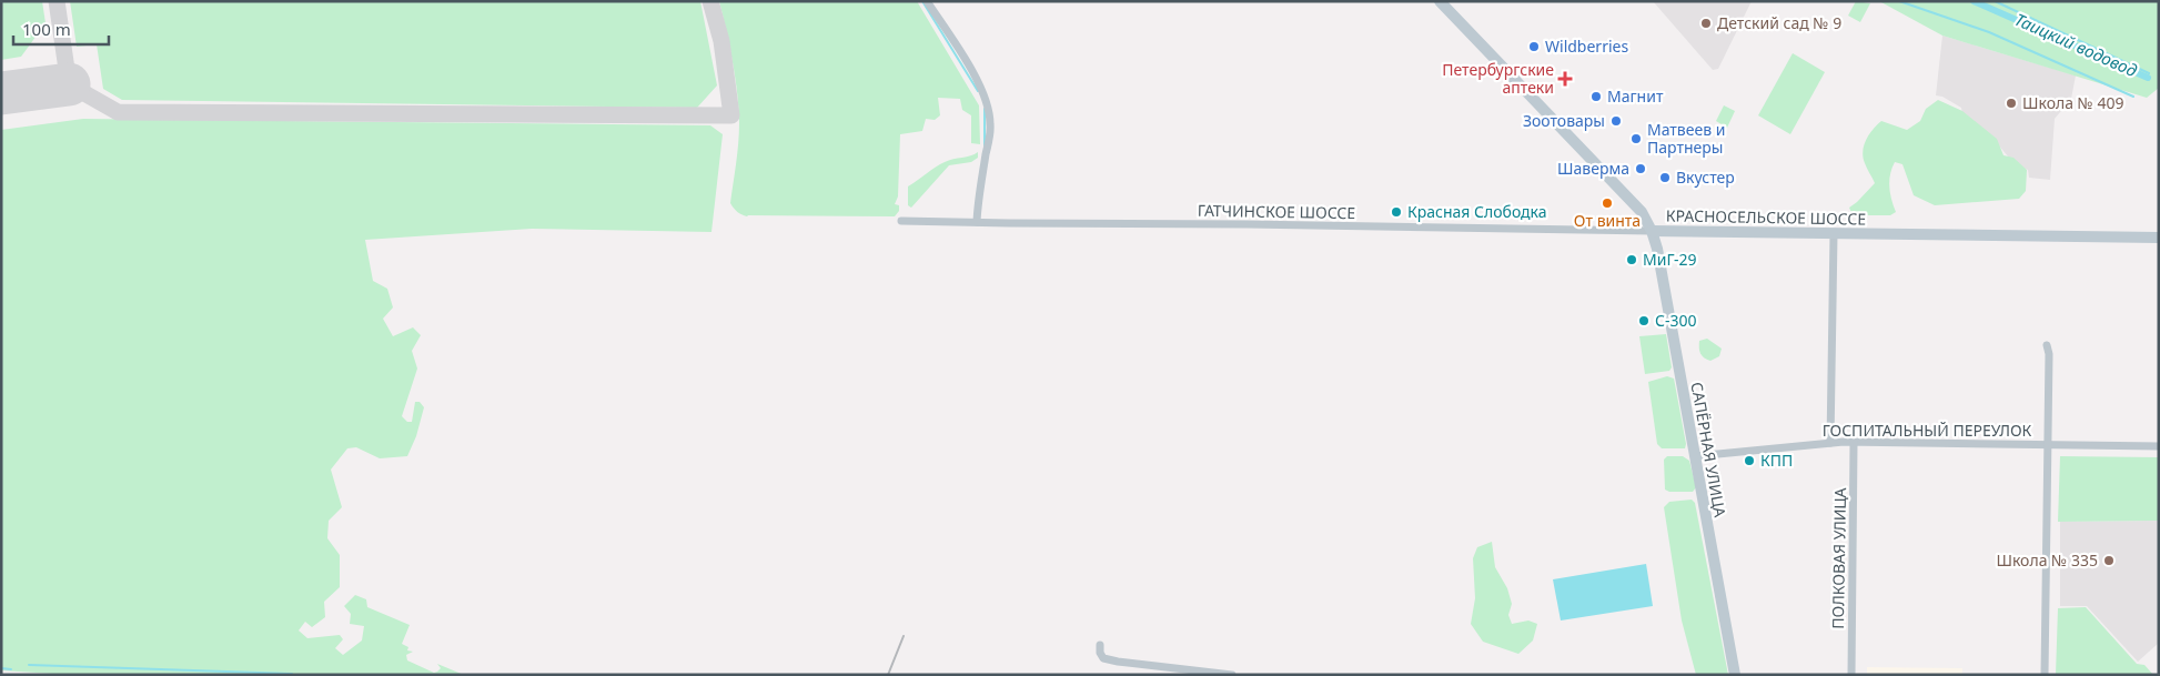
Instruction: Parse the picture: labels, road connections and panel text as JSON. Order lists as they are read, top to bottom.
{
  "streets": {
    "main road": ["КРАСНОСЕЛЬСКОЕ ШОССЕ", "САПЁРНАЯ УЛИЦА"],
    "street": ["ГАТЧИНСКОЕ ШОССЕ", "ГОСПИТАЛЬНЫЙ ПЕРЕУЛОК", "ПОЛКОВАЯ УЛИЦА"]
  },
  "crossings": [
    ["ГАТЧИНСКОЕ ШОССЕ", "КРАСНОСЕЛЬСКОЕ ШОССЕ"],
    ["ГАТЧИНСКОЕ ШОССЕ", "САПЁРНАЯ УЛИЦА"],
    ["КРАСНОСЕЛЬСКОЕ ШОССЕ", "САПЁРНАЯ УЛИЦА"],
    ["ГОСПИТАЛЬНЫЙ ПЕРЕУЛОК", "САПЁРНАЯ УЛИЦА"],
    ["ГОСПИТАЛЬНЫЙ ПЕРЕУЛОК", "ПОЛКОВАЯ УЛИЦА"]
  ],
  "water": ["Таицкий водовод"],
  "places": {
    "other": [
      "Детский сад № 9",
      "Wildberries",
      "Магнит",
      "Школа № 409",
      "Зоотовары",
      "Матвеев и Партнеры",
      "Шаверма",
      "Вкустер",
      "От винта",
      "Красная Слободка",
      "МиГ-29",
      "С-300",
      "КПП",
      "Школа № 335"
    ],
    "health": ["Петербургские аптеки"]
  },
  "scale_bar": "100 m"
}
